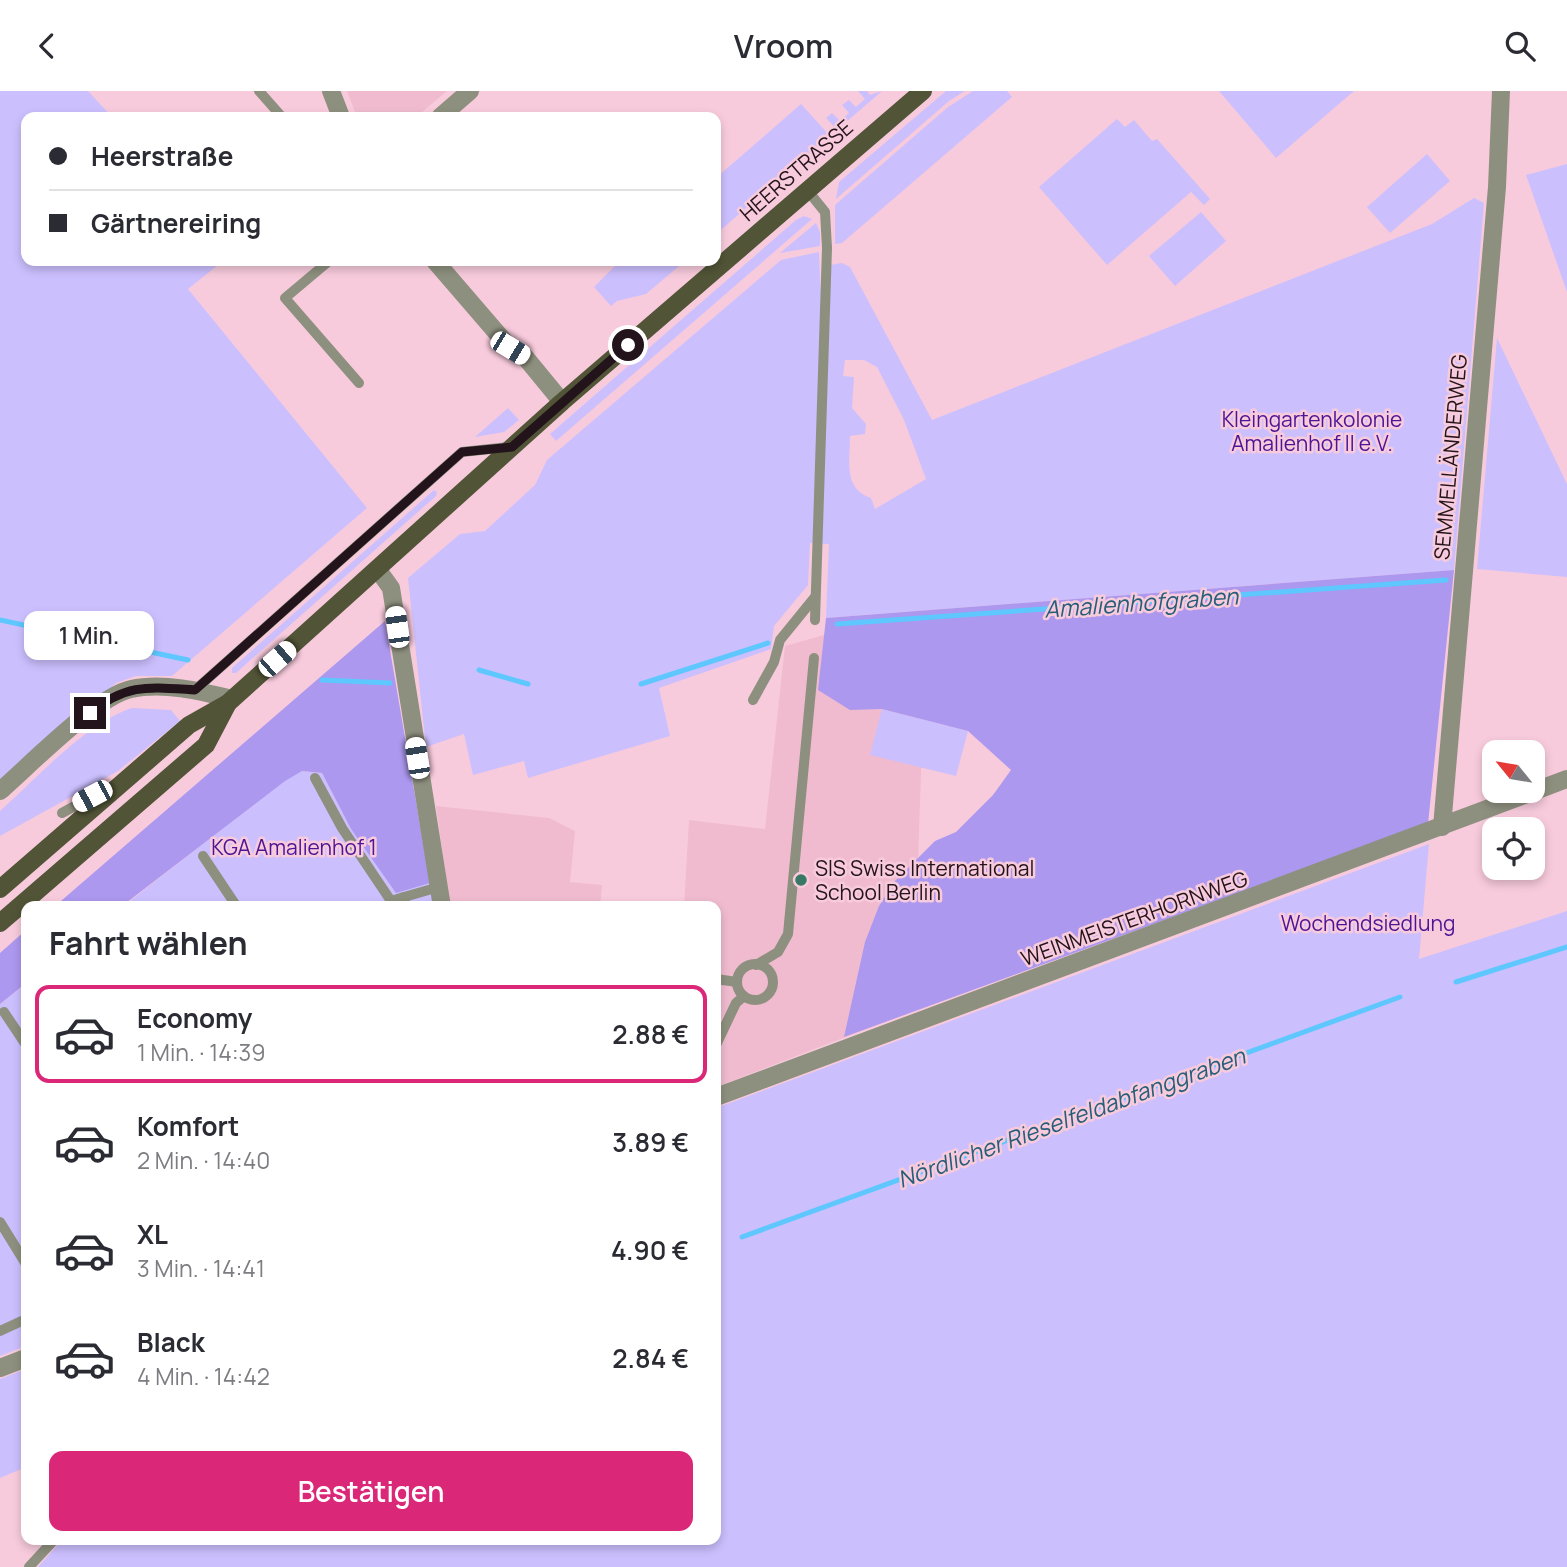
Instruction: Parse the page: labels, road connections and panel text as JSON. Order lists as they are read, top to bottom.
{
  "streets": {
    "main road": ["HEERSTRASSE"],
    "street": ["SEMMELLÄNDERWEG", "WEINMEISTERHORNWEG"]
  },
  "crossings": [
    ["SEMMELLÄNDERWEG", "WEINMEISTERHORNWEG"]
  ],
  "water": ["Amalienhofgraben", "Nördlicher Rieselfeldabfanggraben"],
  "parks": ["Kleingartenkolonie Amalienhof II e.V.", "KGA Amalienhof 1", "Wochendsiedlung"],
  "places": ["SIS Swiss International School Berlin"],
  "north": "top left",
  "page": {
    "header": "Vroom",
    "banner": ["Heerstraße", "Gärtnereiring"],
    "bubble": "1 Min.",
    "heading": "Fahrt wählen",
    "list": [
      {
        "name": "Economy",
        "note": "1 Min. · 14:39",
        "value": "2.88 €"
      },
      {
        "name": "Komfort",
        "note": "2 Min. · 14:40",
        "value": "3.89 €"
      },
      {
        "name": "XL",
        "note": "3 Min. · 14:41",
        "value": "4.90 €"
      },
      {
        "name": "Black",
        "note": "4 Min. · 14:42",
        "value": "2.84 €"
      }
    ],
    "buttons": "Bestätigen"
  }
}
